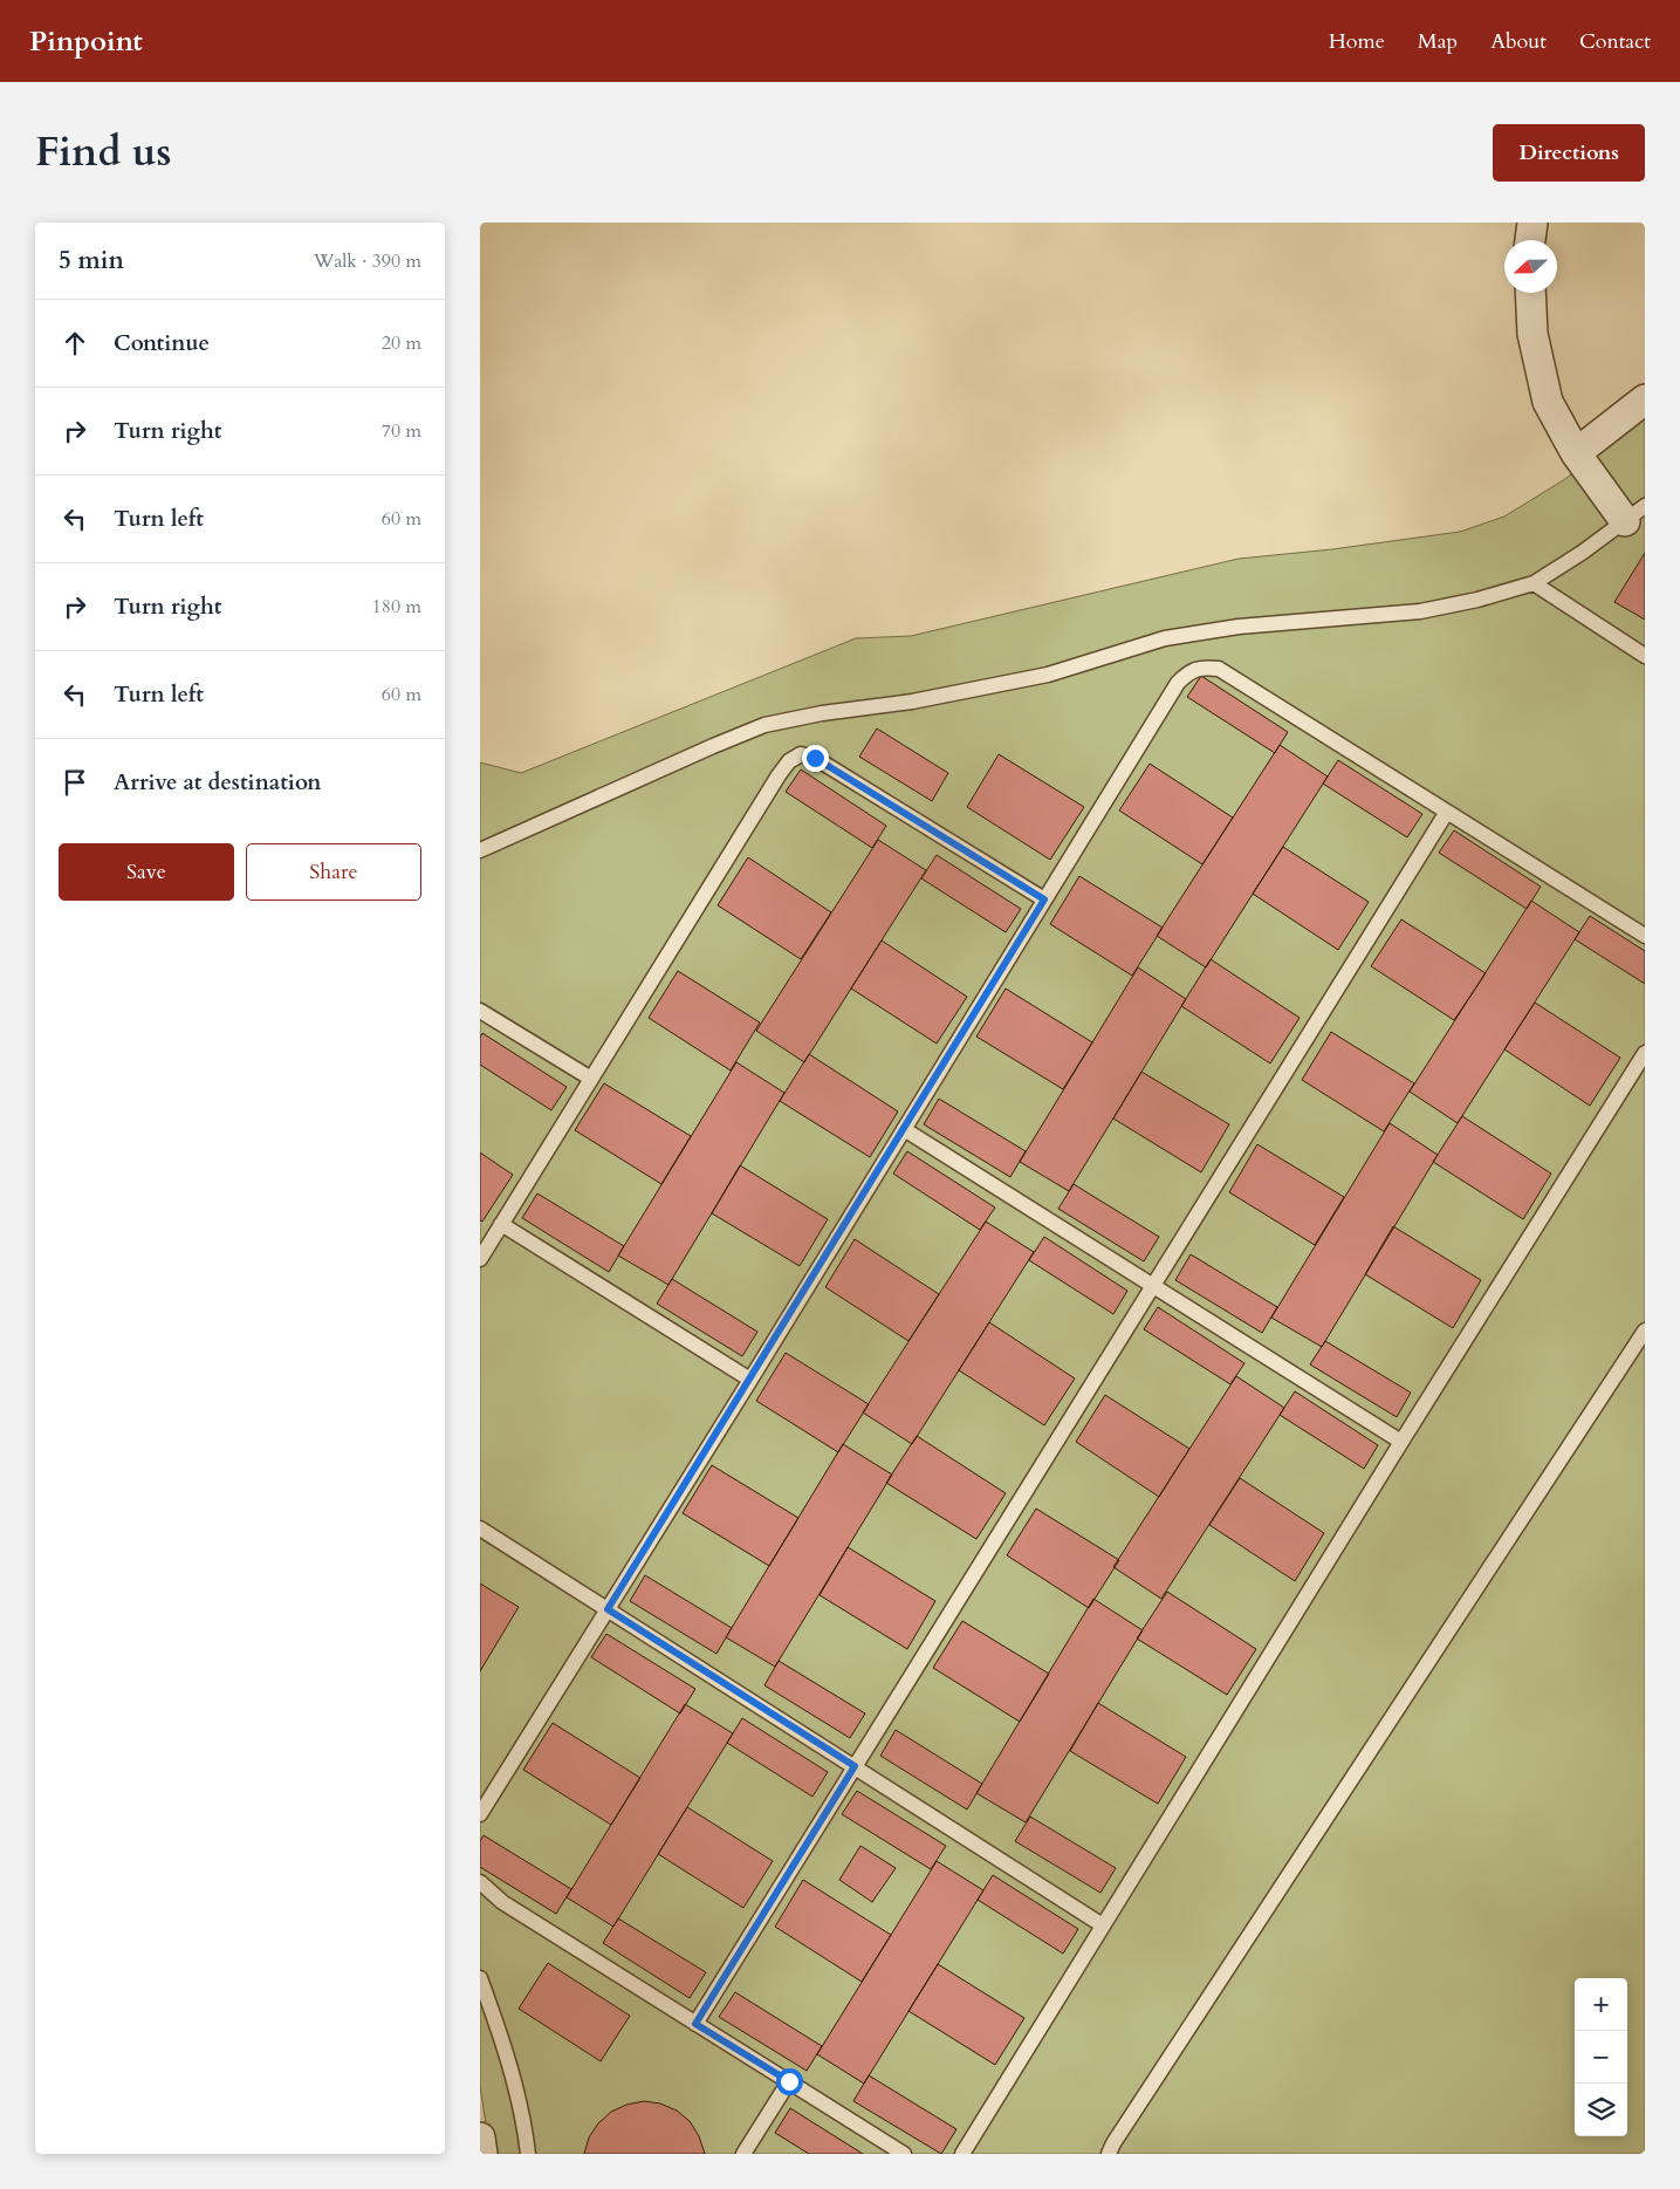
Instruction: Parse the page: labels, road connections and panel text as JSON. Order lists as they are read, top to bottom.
{
  "north": "left",
  "page": {
    "header": "Pinpoint",
    "nav": [
      "Home",
      "Map",
      "About",
      "Contact"
    ],
    "title": "Find us",
    "buttons": [
      "Directions",
      ["Save", "Share"]
    ],
    "heading": ["5 min", "Walk · 390 m"],
    "list": [
      ["Continue", "20 m"],
      ["Turn right", "70 m"],
      ["Turn left", "60 m"],
      ["Turn right", "180 m"],
      ["Turn left", "60 m"],
      "Arrive at destination"
    ],
    "map_buttons": ["+", "−"]
  }
}
